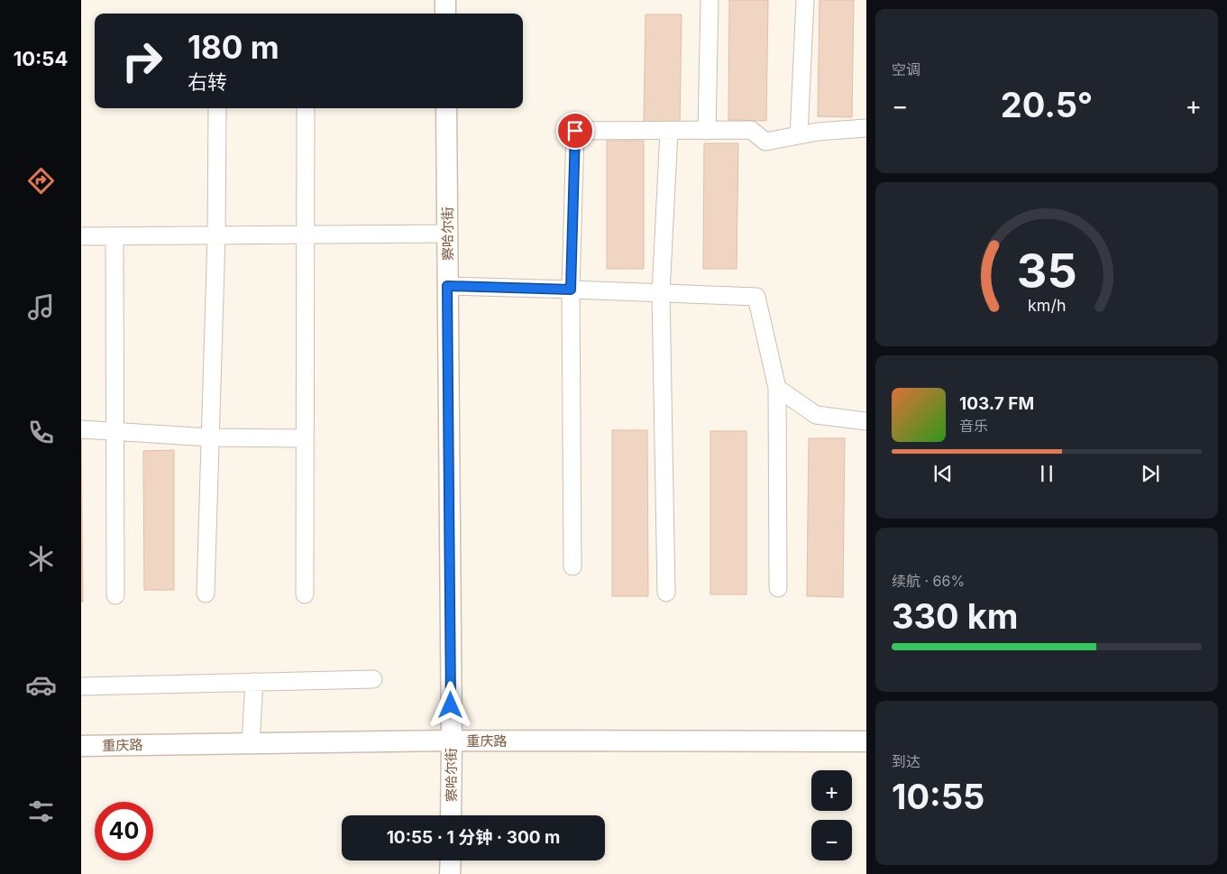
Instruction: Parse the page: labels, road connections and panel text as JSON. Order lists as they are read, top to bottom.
{
  "streets": {
    "street": ["察哈尔街", "重庆路"]
  },
  "crossings": [
    ["察哈尔街", "重庆路"]
  ],
  "page": {
    "tabs": "10:54",
    "tile": [
      "空调",
      ["续航 · 66%", "330 km"],
      ["到达", "10:55"]
    ],
    "turn": ["180 m", "右转"],
    "heat": ["−", "20.5°", "+"],
    "song": ["103.7 FM", "音乐"],
    "map_buttons": ["+", "−"],
    "limit": "40",
    "trip": "10:55 · 1 分钟 · 300 m",
    "gauge": ["35", "km/h"]
  }
}
